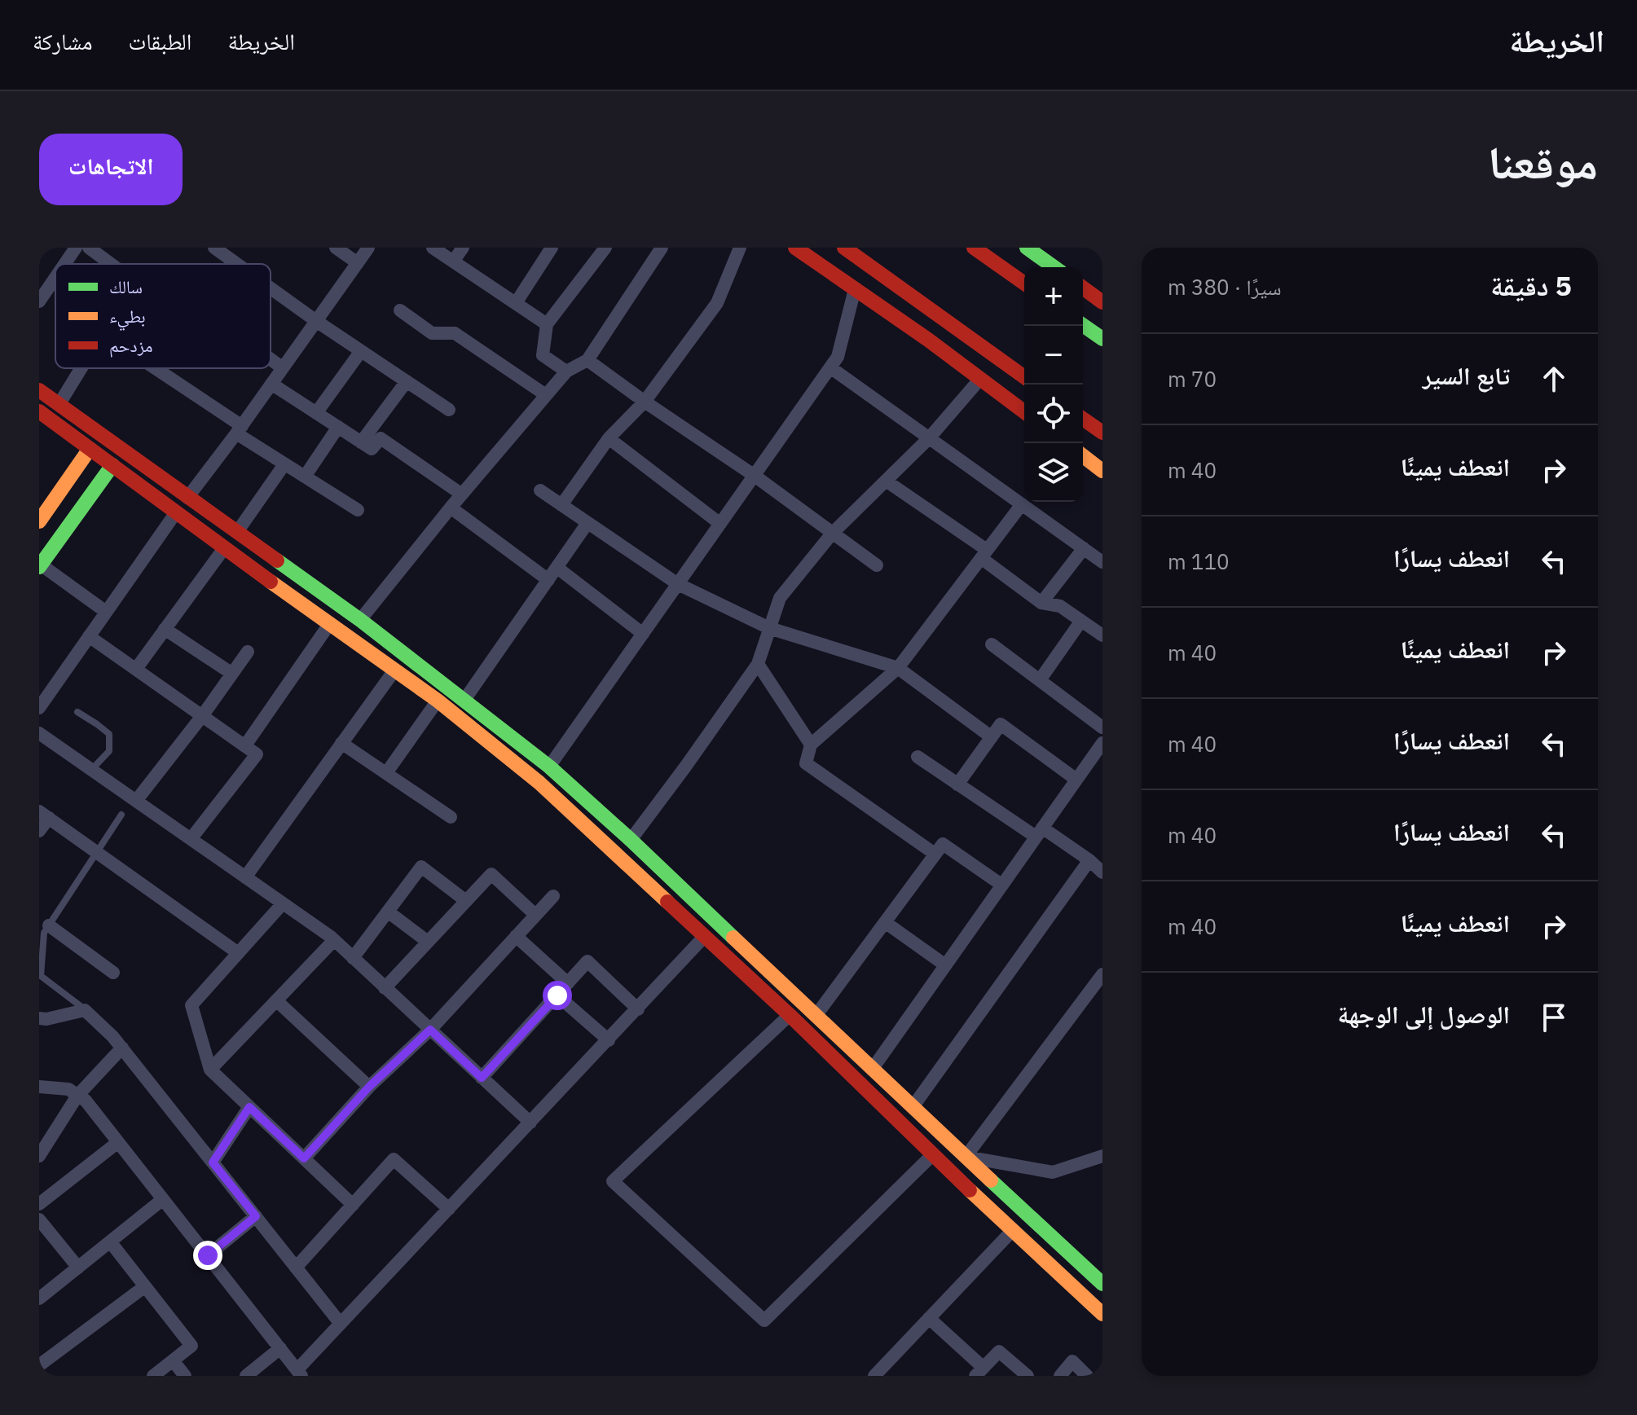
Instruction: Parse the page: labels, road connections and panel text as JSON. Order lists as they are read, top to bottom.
{
  "legend": ["سالك", "بطيء", "مزدحم"],
  "page": {
    "header": "الخريطة",
    "nav": ["الخريطة", "الطبقات", "مشاركة"],
    "title": "موقعنا",
    "buttons": "الاتجاهات",
    "heading": ["5 دقيقة", "سيرًا · 380 m"],
    "map_buttons": ["+", "−"],
    "list": [
      ["تابع السير", "70 m"],
      ["انعطف يمينًا", "40 m"],
      ["انعطف يسارًا", "110 m"],
      ["انعطف يمينًا", "40 m"],
      ["انعطف يسارًا", "40 m"],
      ["انعطف يسارًا", "40 m"],
      ["انعطف يمينًا", "40 m"],
      "الوصول إلى الوجهة"
    ]
  }
}
